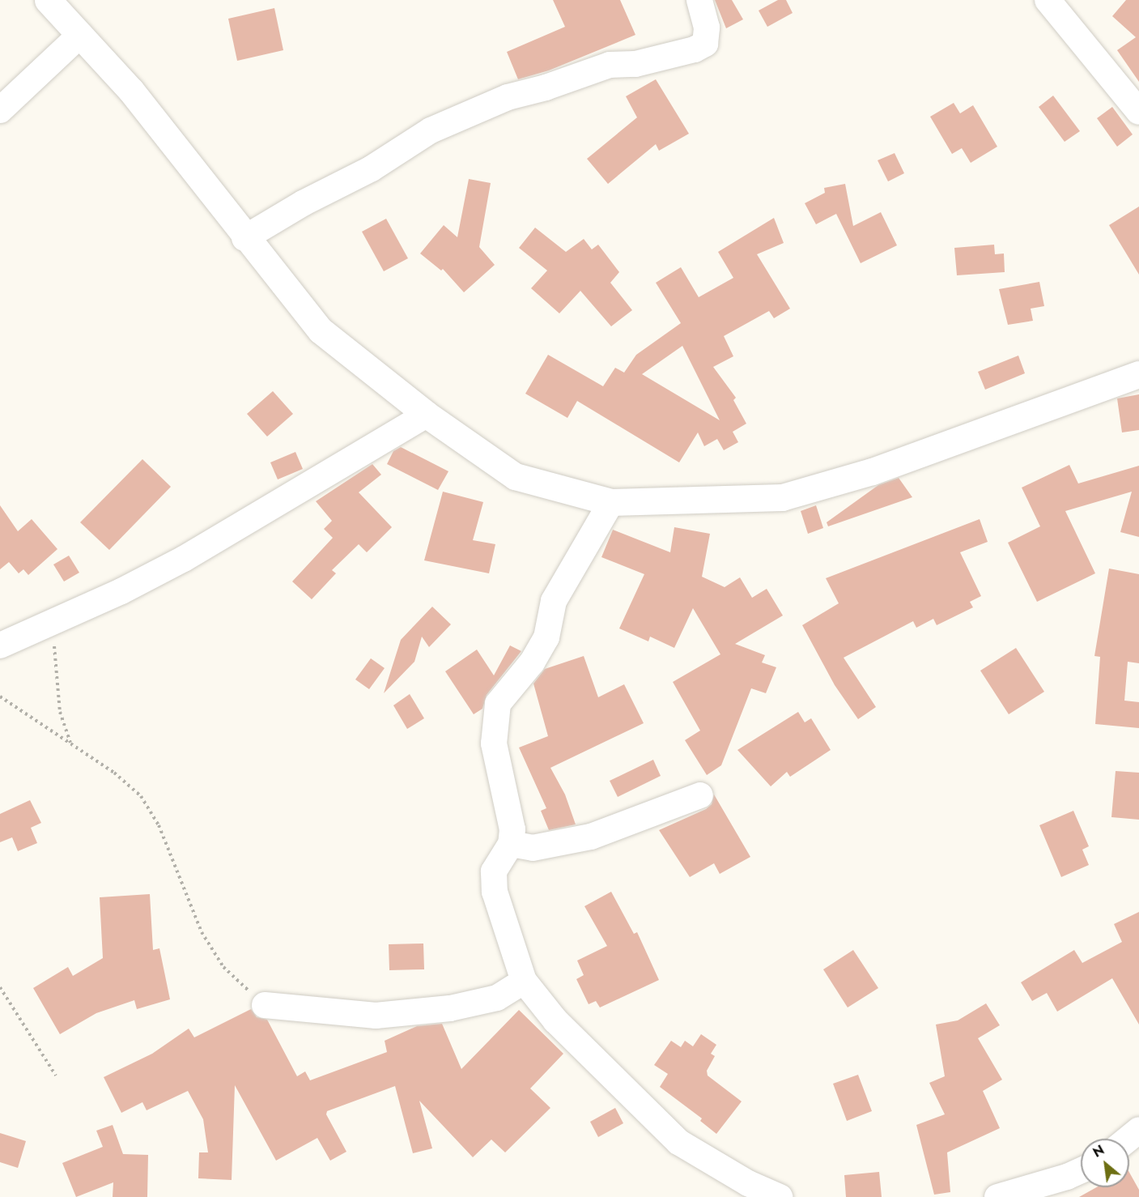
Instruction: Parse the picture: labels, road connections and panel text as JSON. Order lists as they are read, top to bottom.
{
  "north": "top left"
}
